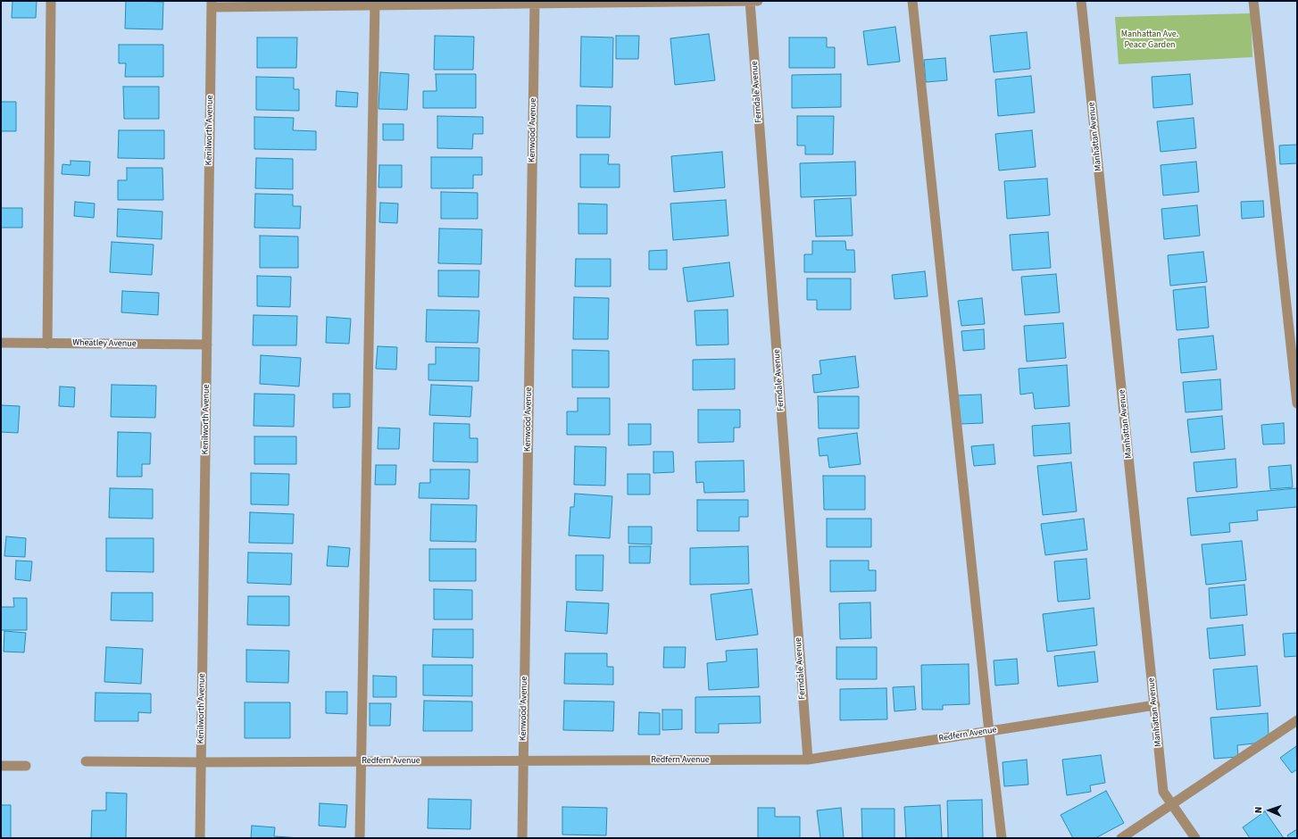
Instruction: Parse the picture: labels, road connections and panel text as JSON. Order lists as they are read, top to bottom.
{
  "streets": {
    "street": [
      "Ferndale Avenue",
      "Kenilworth Avenue",
      "Kenwood Avenue",
      "Manhattan Avenue",
      "Wheatley Avenue",
      "Redfern Avenue"
    ]
  },
  "crossings": [
    ["Ferndale Avenue", "Redfern Avenue"],
    ["Kenilworth Avenue", "Wheatley Avenue"],
    ["Kenilworth Avenue", "Redfern Avenue"],
    ["Kenwood Avenue", "Redfern Avenue"],
    ["Manhattan Avenue", "Redfern Avenue"]
  ],
  "parks": ["Manhattan Ave. Peace Garden"],
  "north": "left"
}
